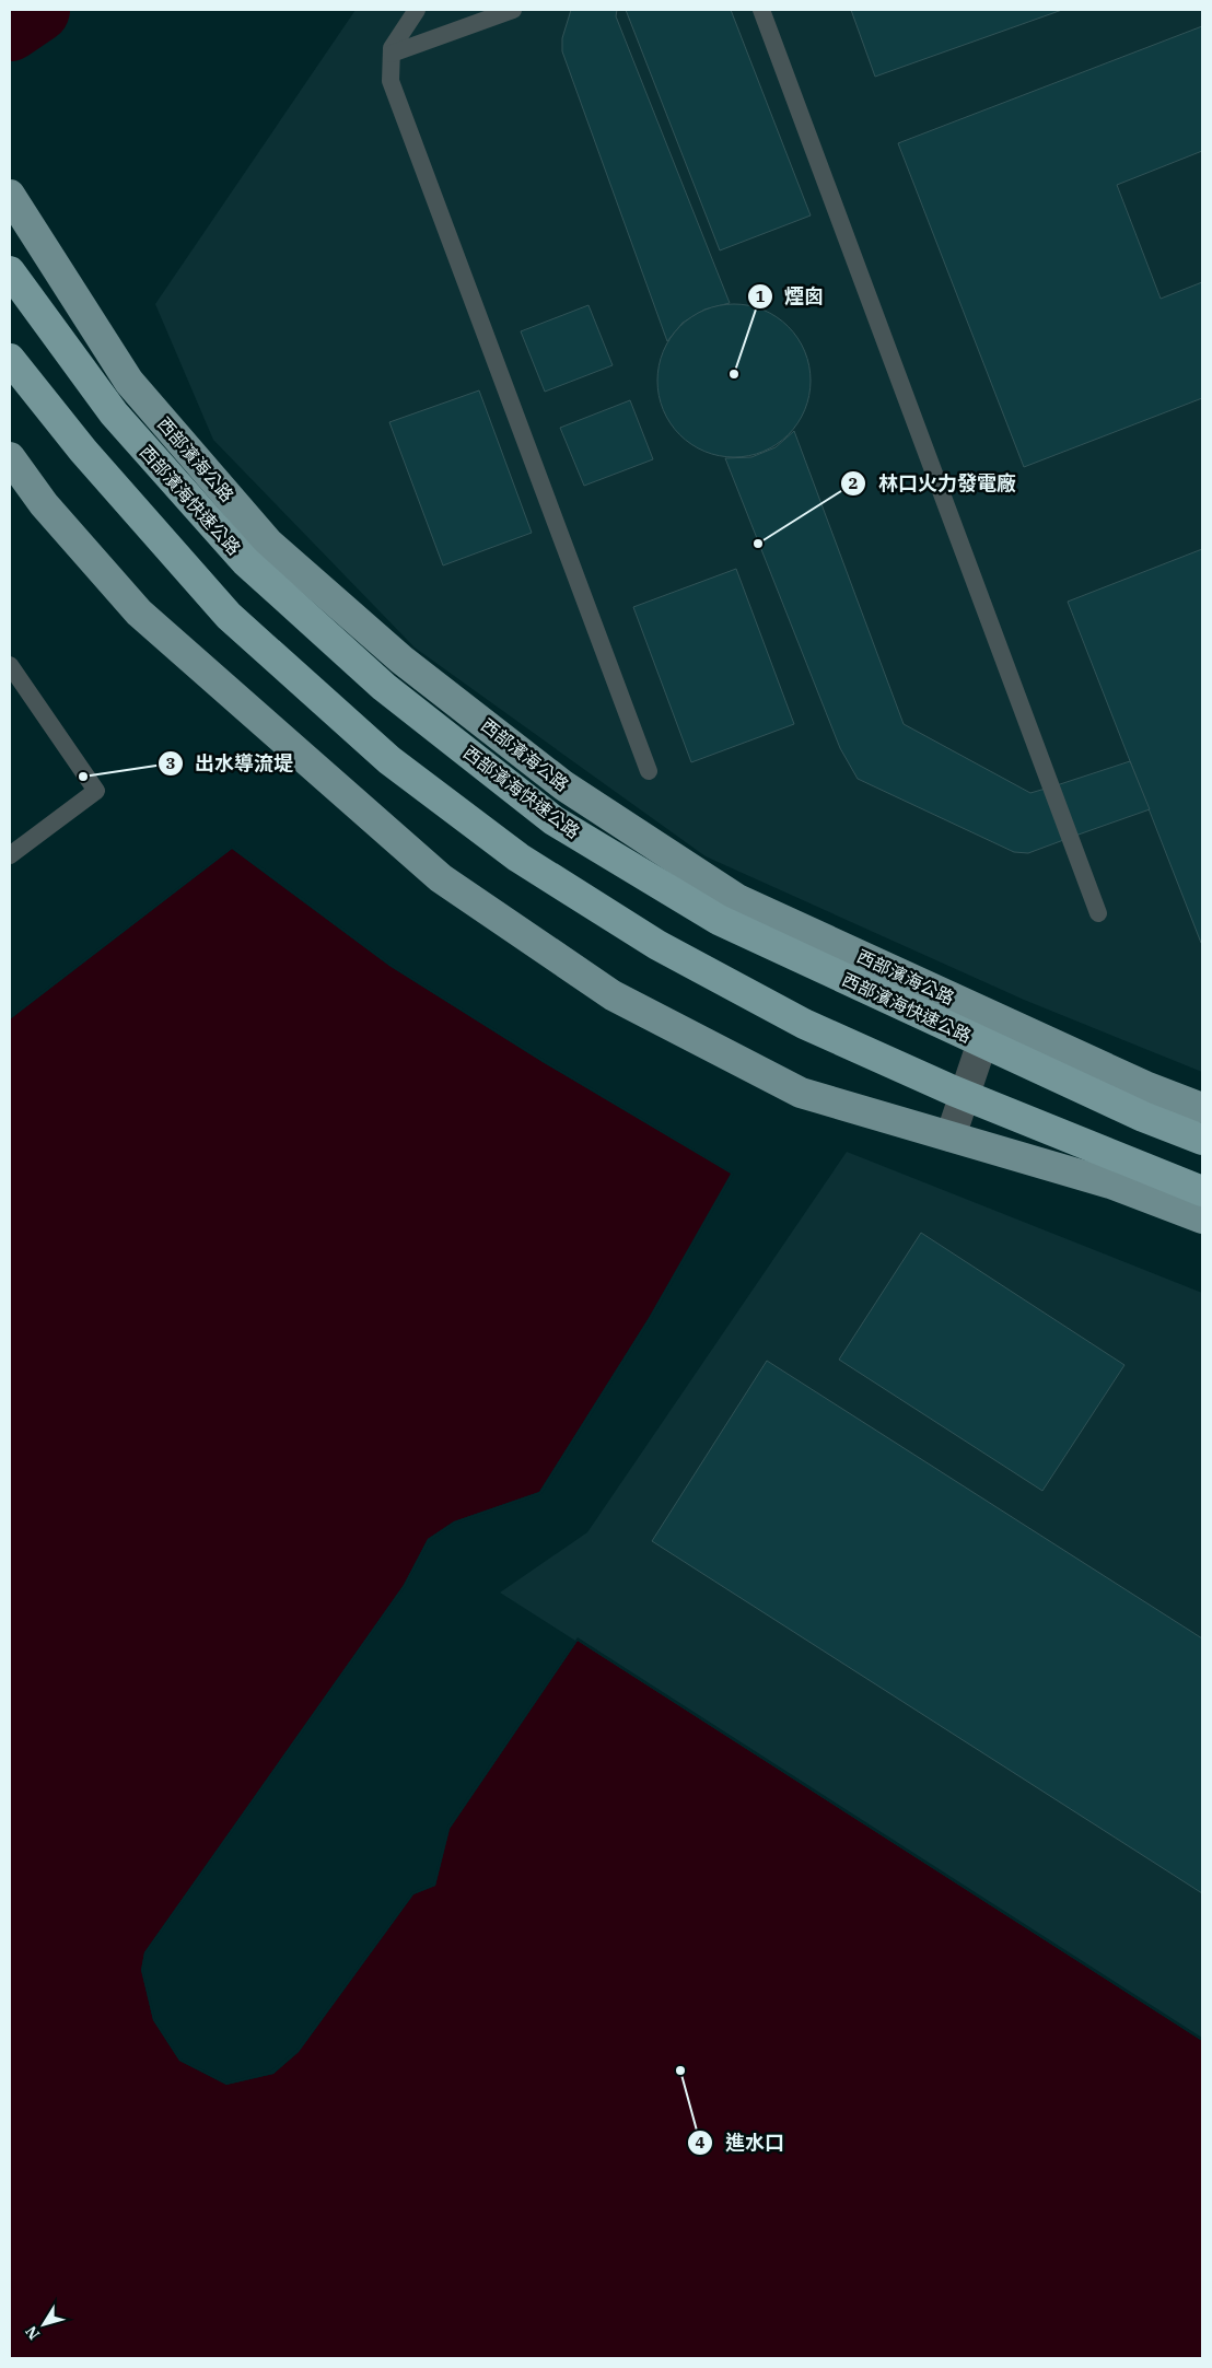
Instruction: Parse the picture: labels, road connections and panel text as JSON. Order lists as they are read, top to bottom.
{
  "streets": {
    "highway": ["西部濱海快速公路"],
    "main road": ["西部濱海公路"]
  },
  "places": [
    "煙囪",
    "林口火力發電廠",
    "出水導流堤",
    "進水口"
  ],
  "north": "bottom left"
}
